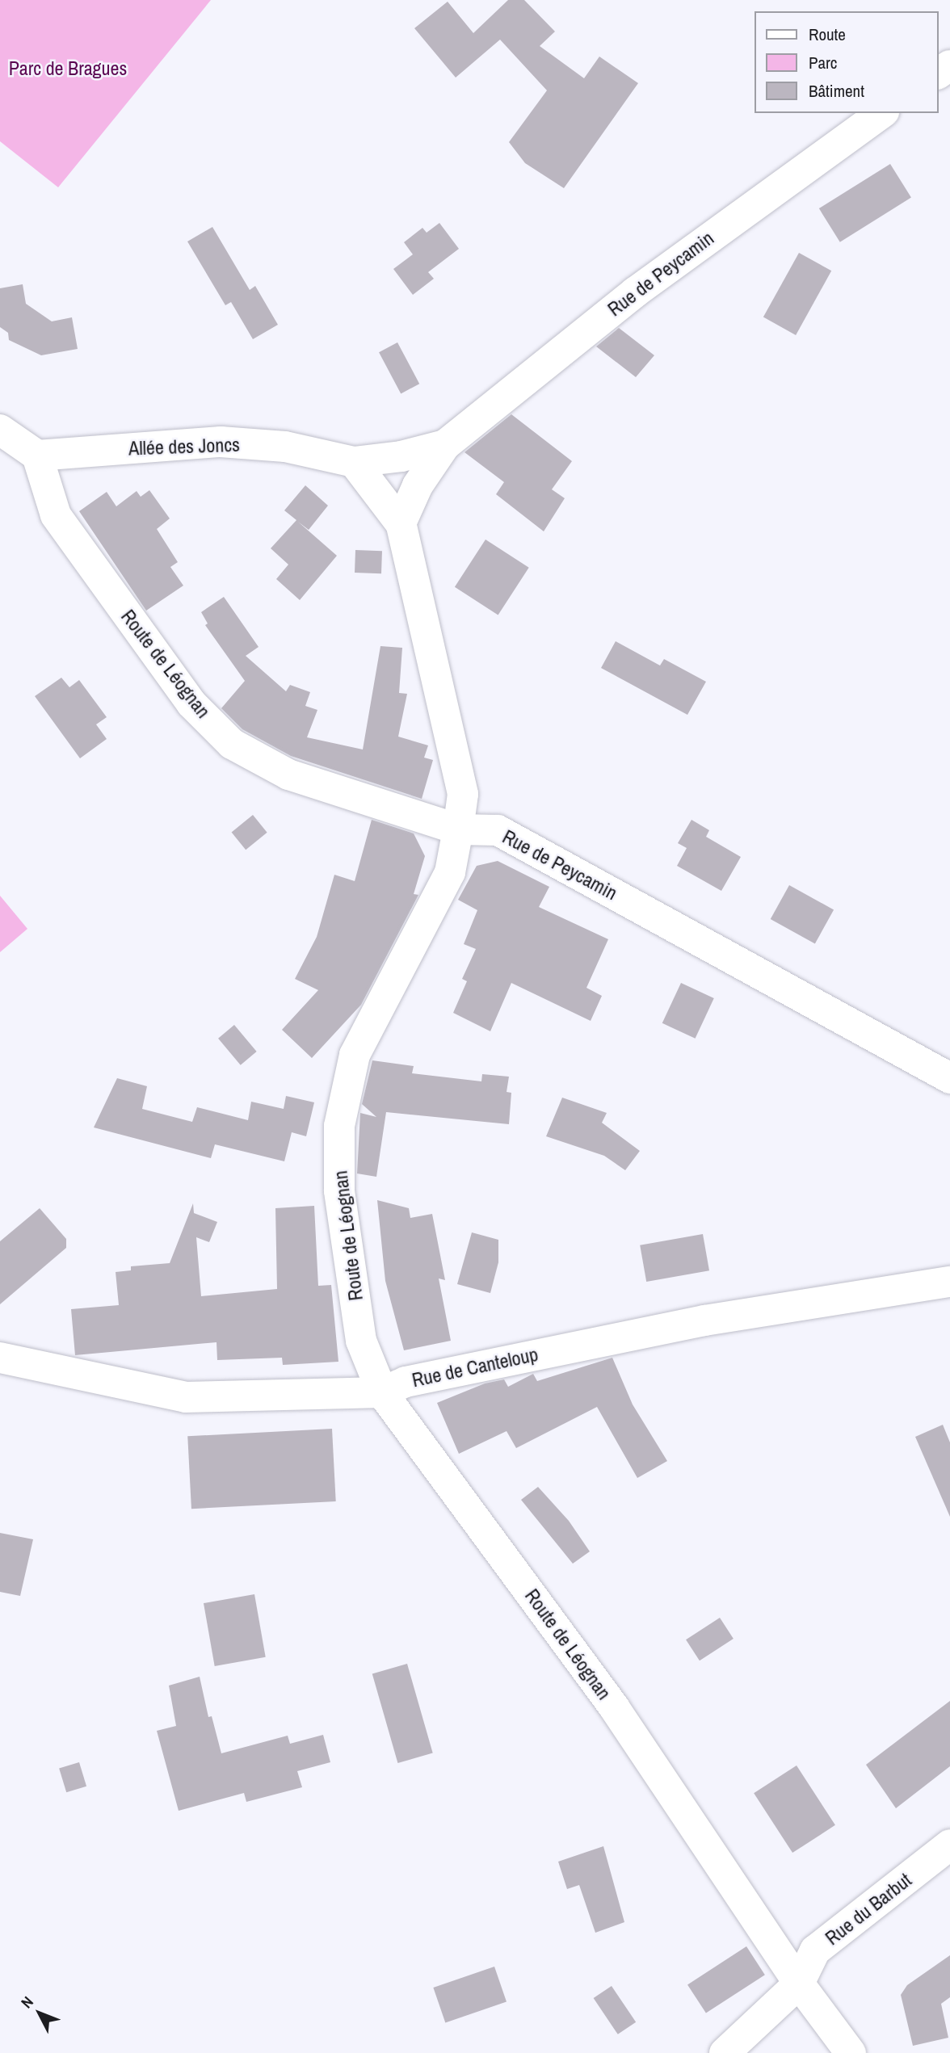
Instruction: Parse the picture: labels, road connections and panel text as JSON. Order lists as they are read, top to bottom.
{
  "streets": {
    "street": [
      "Rue de Peycamin",
      "Allée des Joncs",
      "Route de Léognan",
      "Rue de Canteloup",
      "Rue du Barbut"
    ]
  },
  "crossings": [
    ["Rue de Peycamin", "Allée des Joncs"],
    ["Rue de Peycamin", "Route de Léognan"],
    ["Allée des Joncs", "Route de Léognan"],
    ["Route de Léognan", "Rue de Canteloup"],
    ["Route de Léognan", "Rue du Barbut"]
  ],
  "parks": ["Parc de Bragues"],
  "legend": ["Route", "Parc", "Bâtiment"],
  "north": "top left"
}
